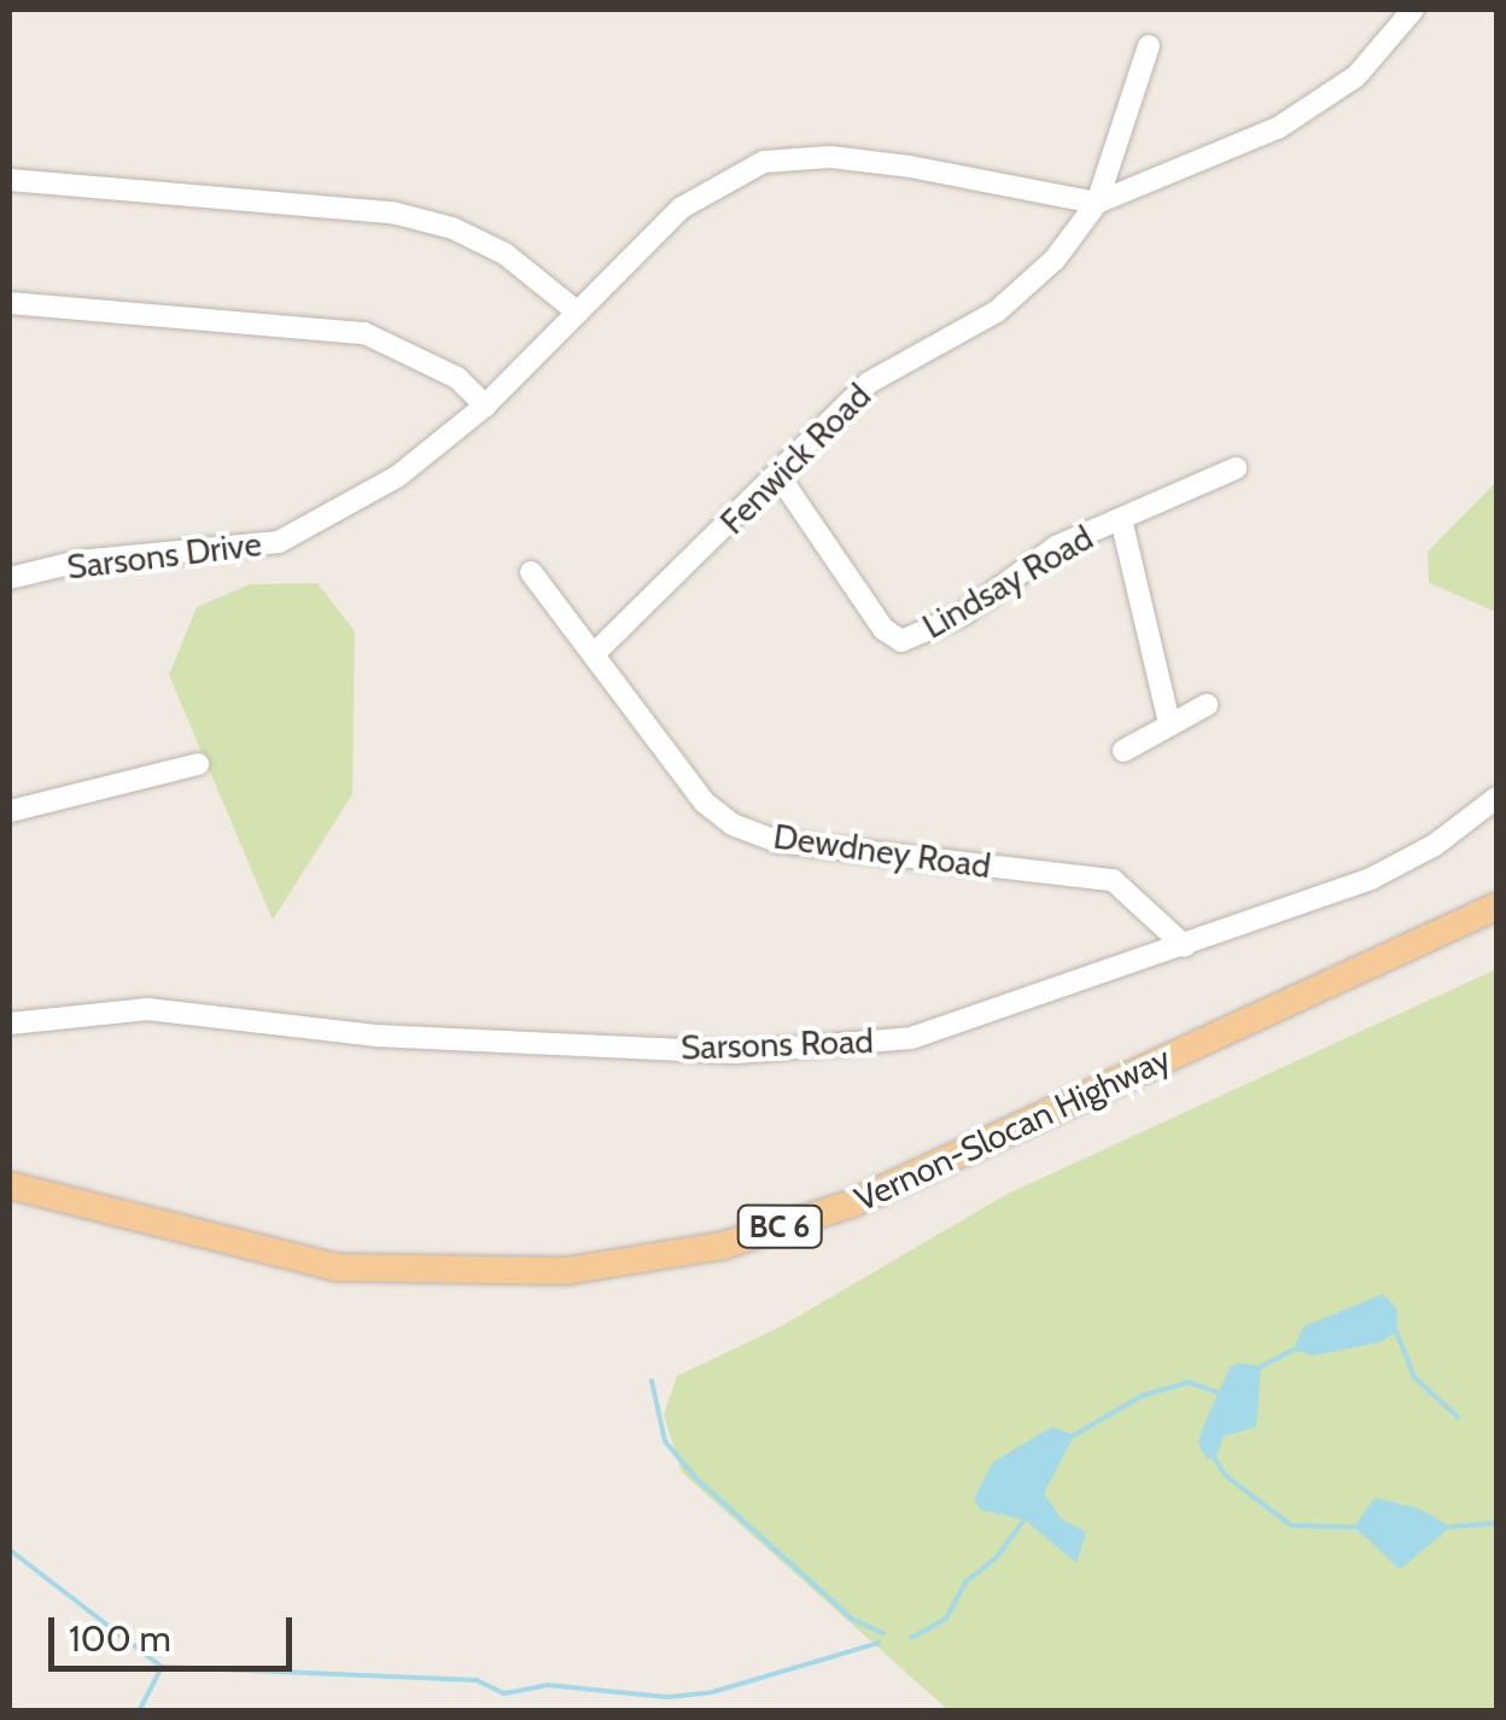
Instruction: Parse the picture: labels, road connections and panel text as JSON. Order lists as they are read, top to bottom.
{
  "streets": {
    "main road": ["Vernon-Slocan Highway", "BC 6"],
    "street": [
      "Fenwick Road",
      "Sarsons Drive",
      "Lindsay Road",
      "Dewdney Road",
      "Sarsons Road"
    ]
  },
  "crossings": [
    ["Fenwick Road", "Sarsons Drive"],
    ["Fenwick Road", "Lindsay Road"],
    ["Fenwick Road", "Dewdney Road"],
    ["Dewdney Road", "Sarsons Road"]
  ],
  "scale_bar": "100 m"
}
